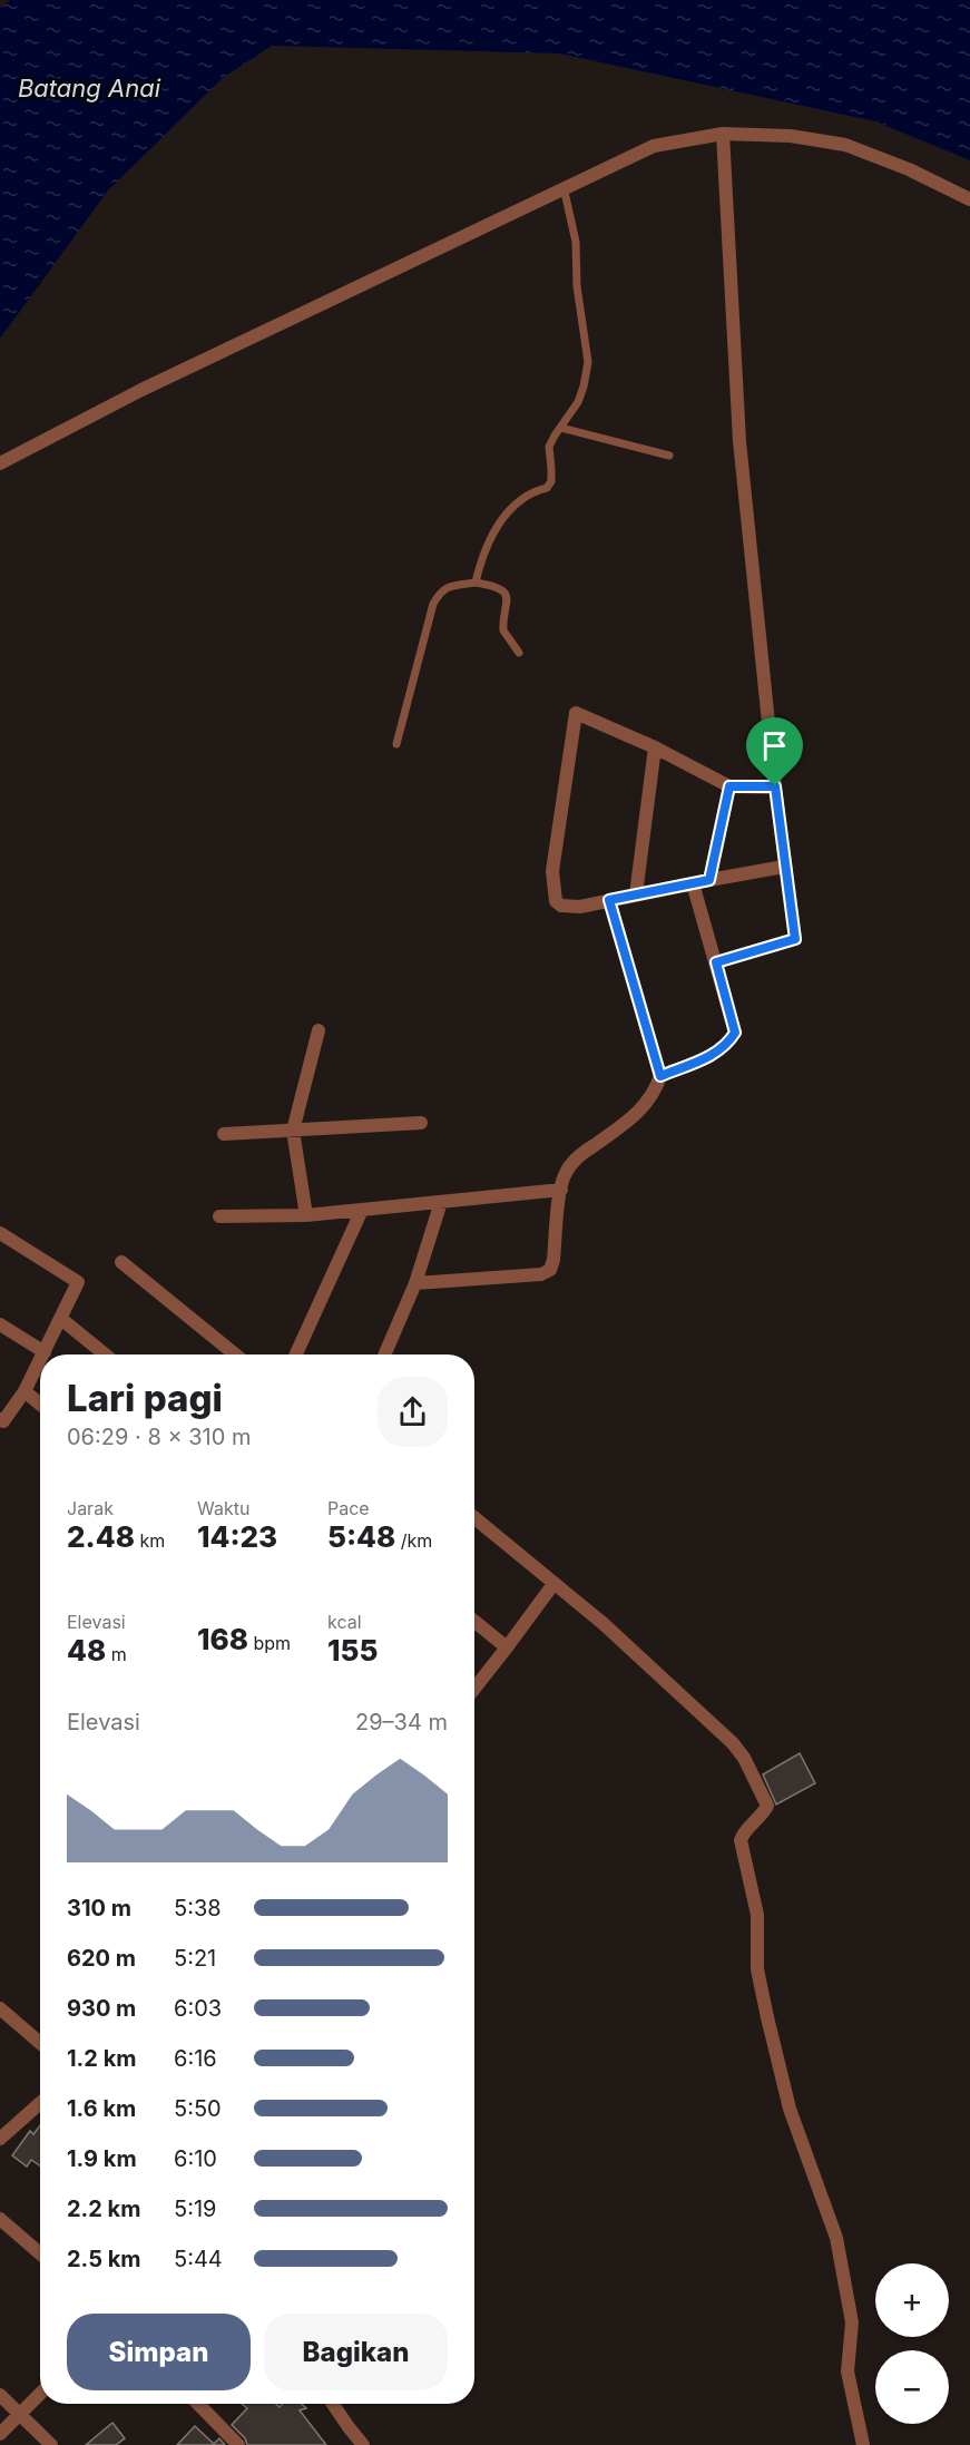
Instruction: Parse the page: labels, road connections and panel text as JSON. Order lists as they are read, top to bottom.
{
  "water": ["Batang Anai"],
  "page": {
    "heading": ["Lari pagi", "06:29 · 8 × 310 m"],
    "stats": [
      ["Jarak", "2.48 km"],
      ["Waktu", "14:23"],
      ["Pace", "5:48 /km"],
      ["Elevasi", "48 m"],
      ["168 bpm"],
      ["kcal", "155"]
    ],
    "chart": ["Elevasi", "29–34 m"],
    "list": [
      {
        "name": "310 m",
        "note": "5:38"
      },
      {
        "name": "620 m",
        "note": "5:21"
      },
      {
        "name": "930 m",
        "note": "6:03"
      },
      {
        "name": "1.2 km",
        "note": "6:16"
      },
      {
        "name": "1.6 km",
        "note": "5:50"
      },
      {
        "name": "1.9 km",
        "note": "6:10"
      },
      {
        "name": "2.2 km",
        "note": "5:19"
      },
      {
        "name": "2.5 km",
        "note": "5:44"
      }
    ],
    "map_buttons": ["+", "−"],
    "buttons": ["Simpan", "Bagikan"]
  }
}
